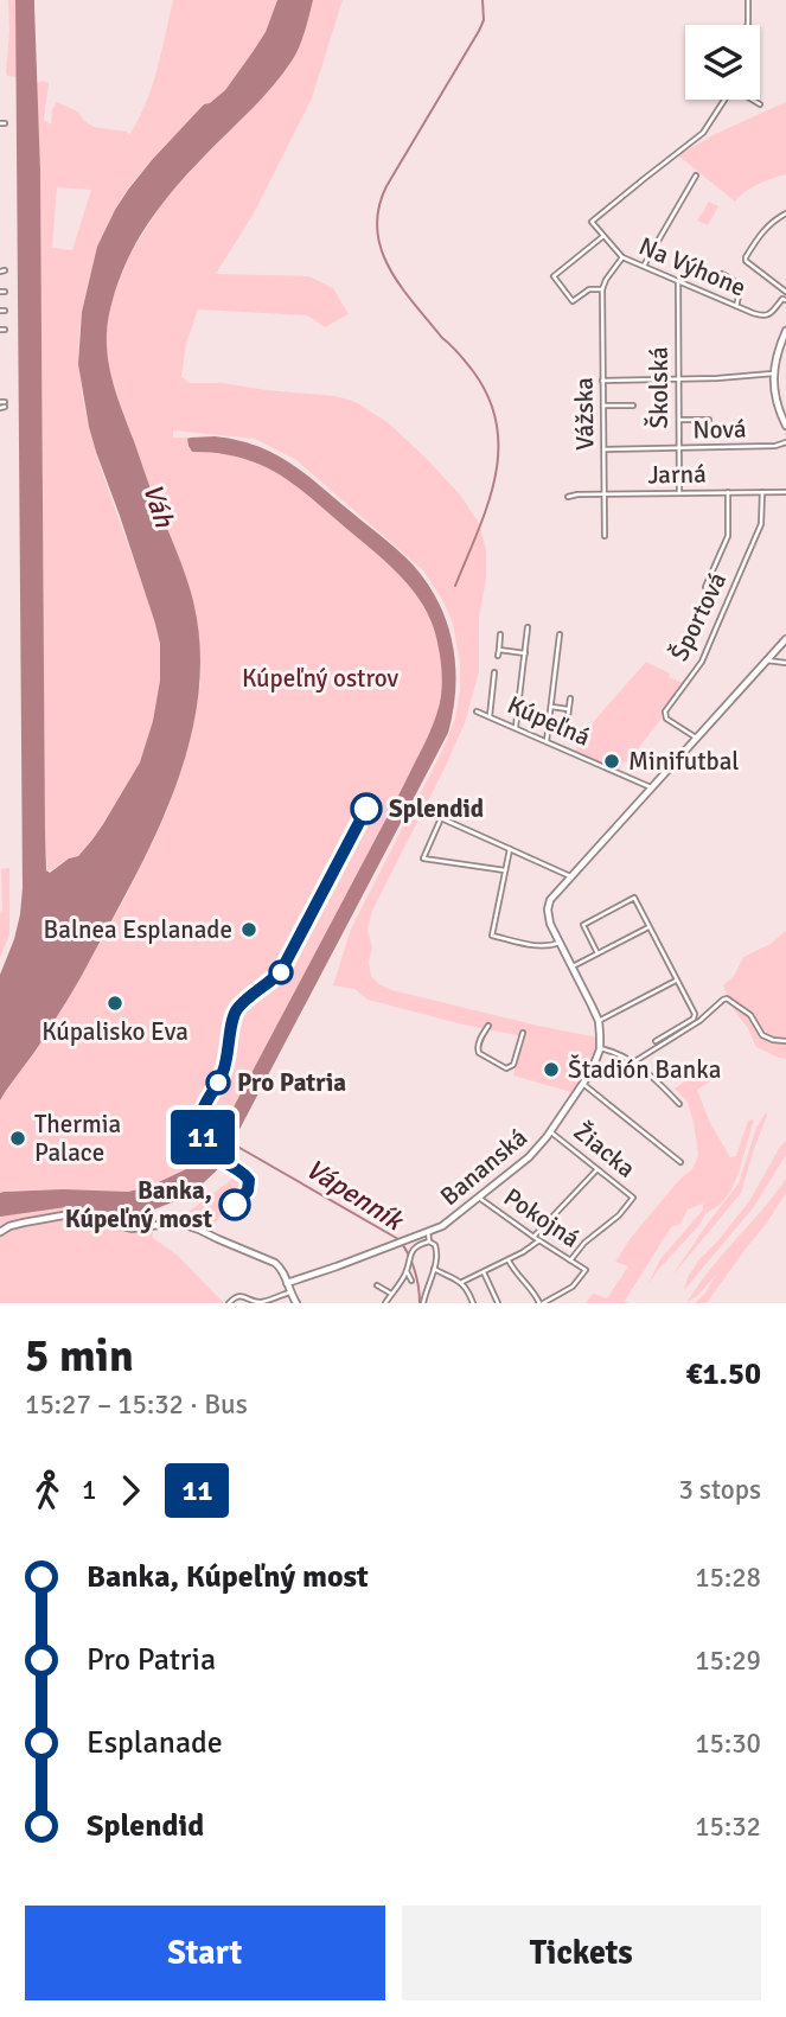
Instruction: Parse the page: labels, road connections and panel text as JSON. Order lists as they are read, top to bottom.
{
  "streets": {
    "main road": ["Bananská"],
    "street": [
      "Na Výhone",
      "Školská",
      "Vážska",
      "Nová",
      "Jarná",
      "Športová",
      "Kúpeľná",
      "Žiacka",
      "Pokojná"
    ]
  },
  "crossings": [
    ["Na Výhone", "Školská"],
    ["Školská", "Nová"],
    ["Školská", "Jarná"],
    ["Vážska", "Nová"],
    ["Vážska", "Jarná"],
    ["Jarná", "Športová"],
    ["Športová", "Bananská"],
    ["Kúpeľná", "Bananská"],
    ["Žiacka", "Bananská"],
    ["Žiacka", "Pokojná"],
    ["Bananská", "Pokojná"]
  ],
  "water": ["Váh", "Vápenník"],
  "parks": ["Kúpeľný ostrov"],
  "places": [
    "Minifutbal",
    "Splendid",
    "Balnea Esplanade",
    "Kúpalisko Eva",
    "Štadión Banka",
    "Pro Patria",
    "Thermia Palace",
    "Banka, Kúpeľný most"
  ],
  "lines": ["bus line 11"],
  "page": {
    "on_map": "11",
    "heading": ["5 min", "15:27 – 15:32 · Bus", "€1.50"],
    "legs": ["1", "11", "3 stops"],
    "list": [
      {
        "name": "Banka, Kúpeľný most",
        "value": "15:28"
      },
      {
        "name": "Pro Patria",
        "value": "15:29"
      },
      {
        "name": "Esplanade",
        "value": "15:30"
      },
      {
        "name": "Splendid",
        "value": "15:32"
      }
    ],
    "buttons": ["Start", "Tickets"]
  }
}
